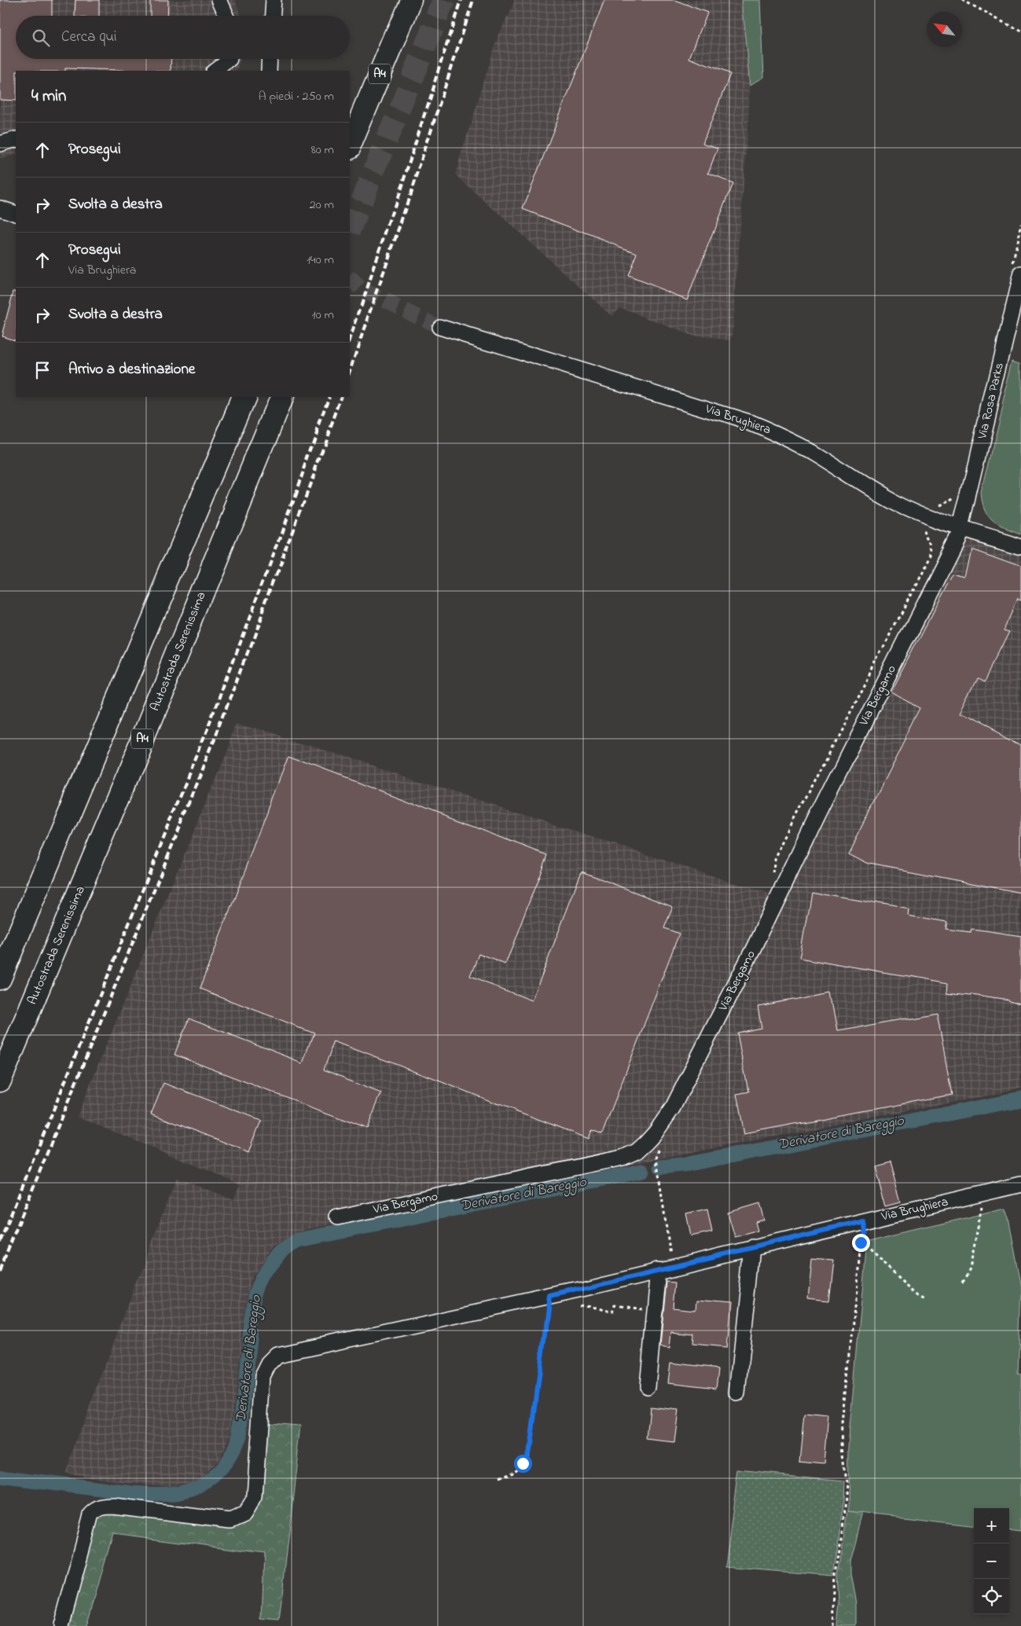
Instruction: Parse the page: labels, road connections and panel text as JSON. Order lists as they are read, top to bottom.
{
  "streets": {
    "highway": ["A4", "Autostrada Serenissima"],
    "street": ["Via Rosa Parks", "Via Brughiera", "Via Bergamo"]
  },
  "crossings": [
    ["Via Rosa Parks", "Via Brughiera"],
    ["Via Rosa Parks", "Via Bergamo"],
    ["Via Brughiera", "Via Bergamo"]
  ],
  "water": ["Derivatore di Bareggio"],
  "north": "top left",
  "page": {
    "search": "Cerca qui",
    "heading": ["4 min", "A piedi · 250 m"],
    "list": [
      ["Prosegui", "80 m"],
      ["Svolta a destra", "20 m"],
      ["Prosegui", "Via Brughiera", "140 m"],
      ["Svolta a destra", "10 m"],
      "Arrivo a destinazione"
    ],
    "map_buttons": ["+", "−"]
  }
}
